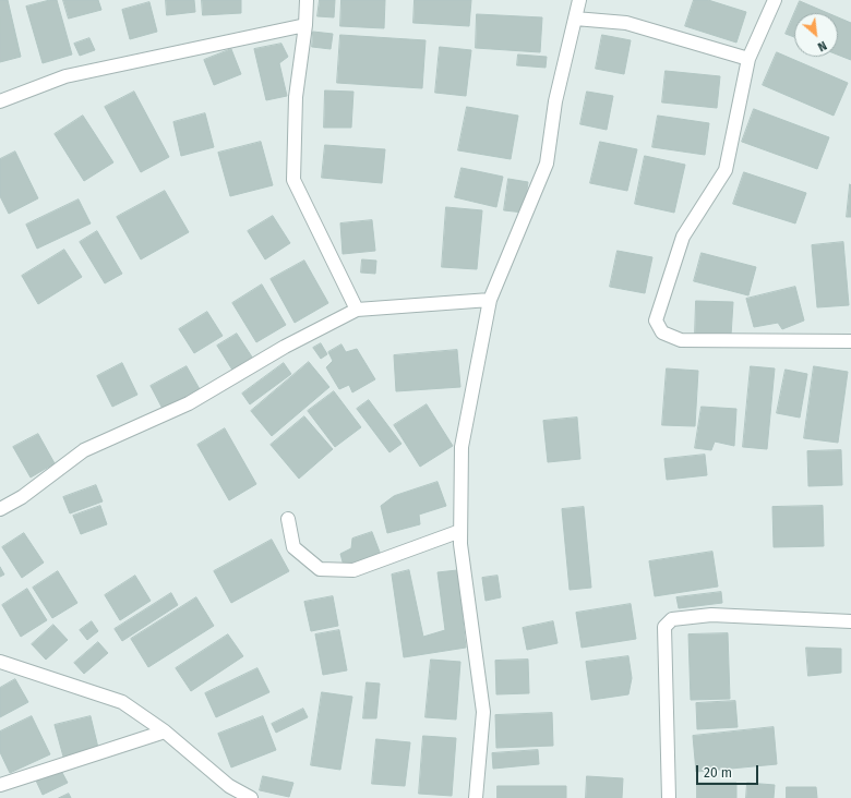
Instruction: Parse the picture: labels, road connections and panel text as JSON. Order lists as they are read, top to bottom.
{
  "scale_bar": "20 m",
  "north": "bottom right"
}
